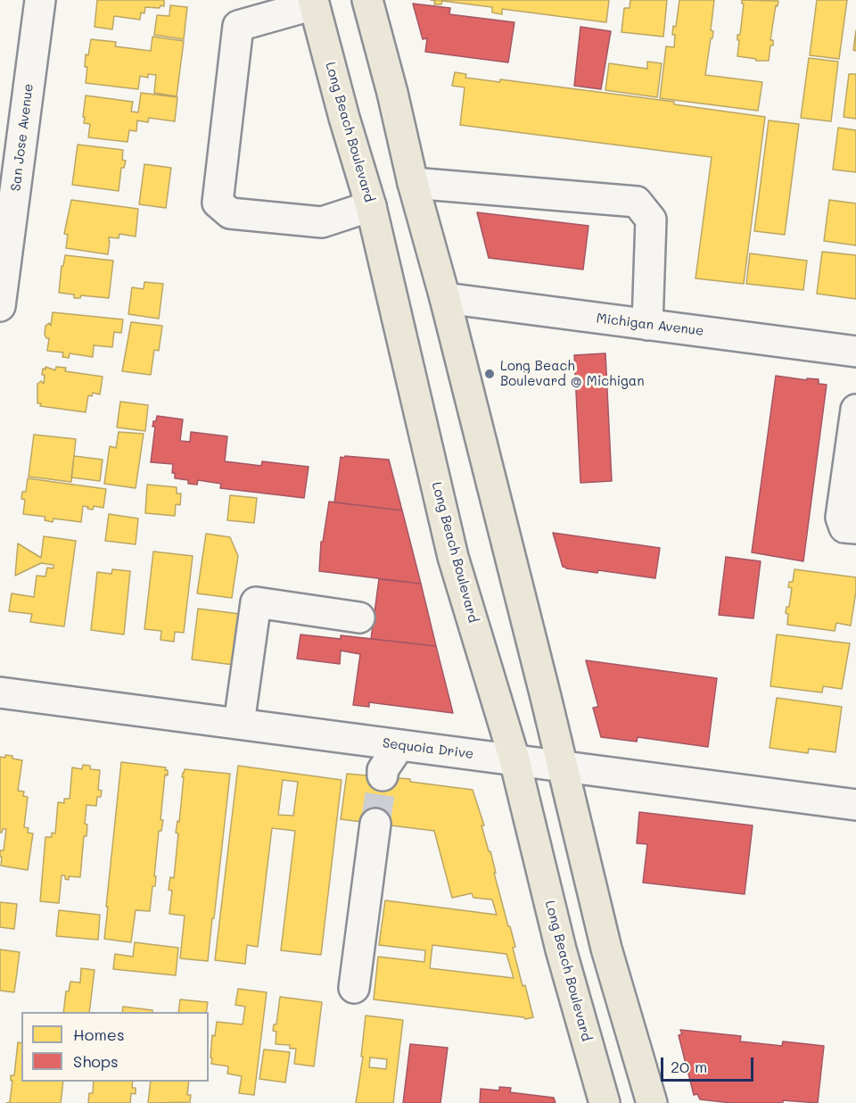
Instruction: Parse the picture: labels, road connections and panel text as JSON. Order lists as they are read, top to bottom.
{
  "streets": {
    "main road": ["Long Beach Boulevard"],
    "street": ["San Jose Avenue", "Michigan Avenue", "Sequoia Drive"]
  },
  "crossings": [
    ["Long Beach Boulevard", "Sequoia Drive"]
  ],
  "places": ["Long Beach Boulevard @ Michigan"],
  "legend": ["Homes", "Shops"],
  "scale_bar": "20 m"
}
